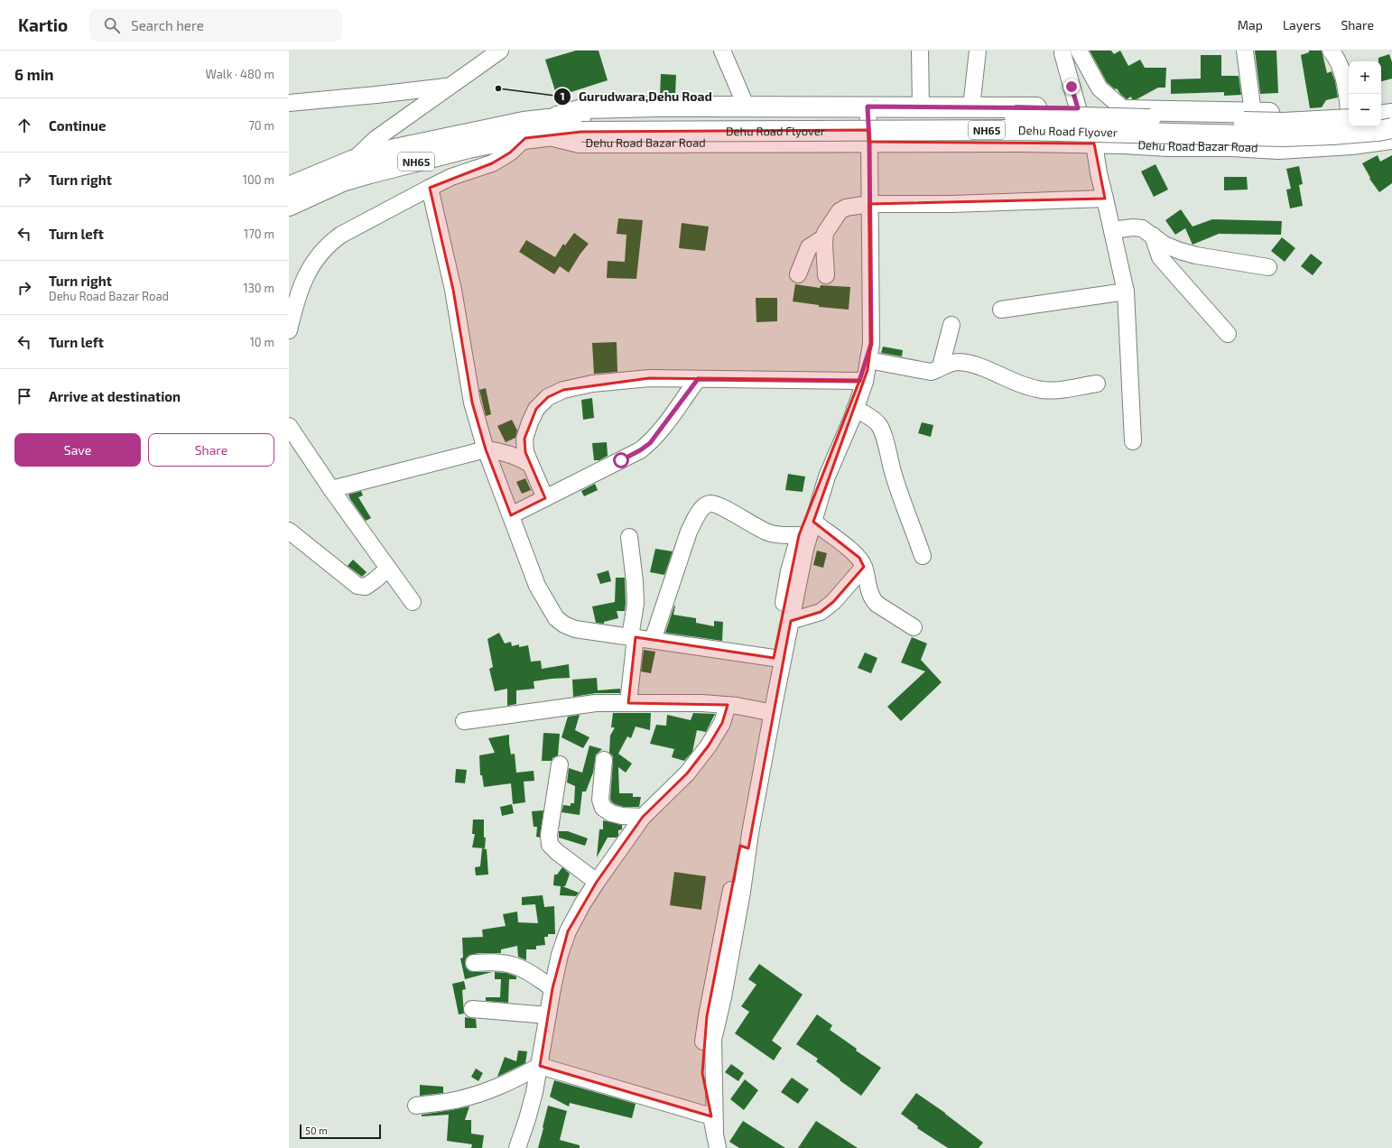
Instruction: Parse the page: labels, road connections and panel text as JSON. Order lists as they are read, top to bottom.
{
  "streets": {
    "main road": ["NH65", "Dehu Road Flyover", "Dehu Road Bazar Road"]
  },
  "crossings": [
    ["NH65", "Dehu Road Flyover"],
    ["NH65", "Dehu Road Bazar Road"],
    ["Dehu Road Flyover", "Dehu Road Bazar Road"]
  ],
  "places": ["Gurudwara,Dehu Road"],
  "scale_bar": "50 m",
  "page": {
    "header": "Kartio",
    "search": "Search here",
    "nav": ["Map", "Layers", "Share"],
    "heading": ["6 min", "Walk · 480 m"],
    "map_buttons": ["+", "−"],
    "list": [
      ["Continue", "70 m"],
      ["Turn right", "100 m"],
      ["Turn left", "170 m"],
      ["Turn right", "Dehu Road Bazar Road", "130 m"],
      ["Turn left", "10 m"],
      "Arrive at destination"
    ],
    "buttons": ["Save", "Share"],
    "scale": "50 m"
  }
}
